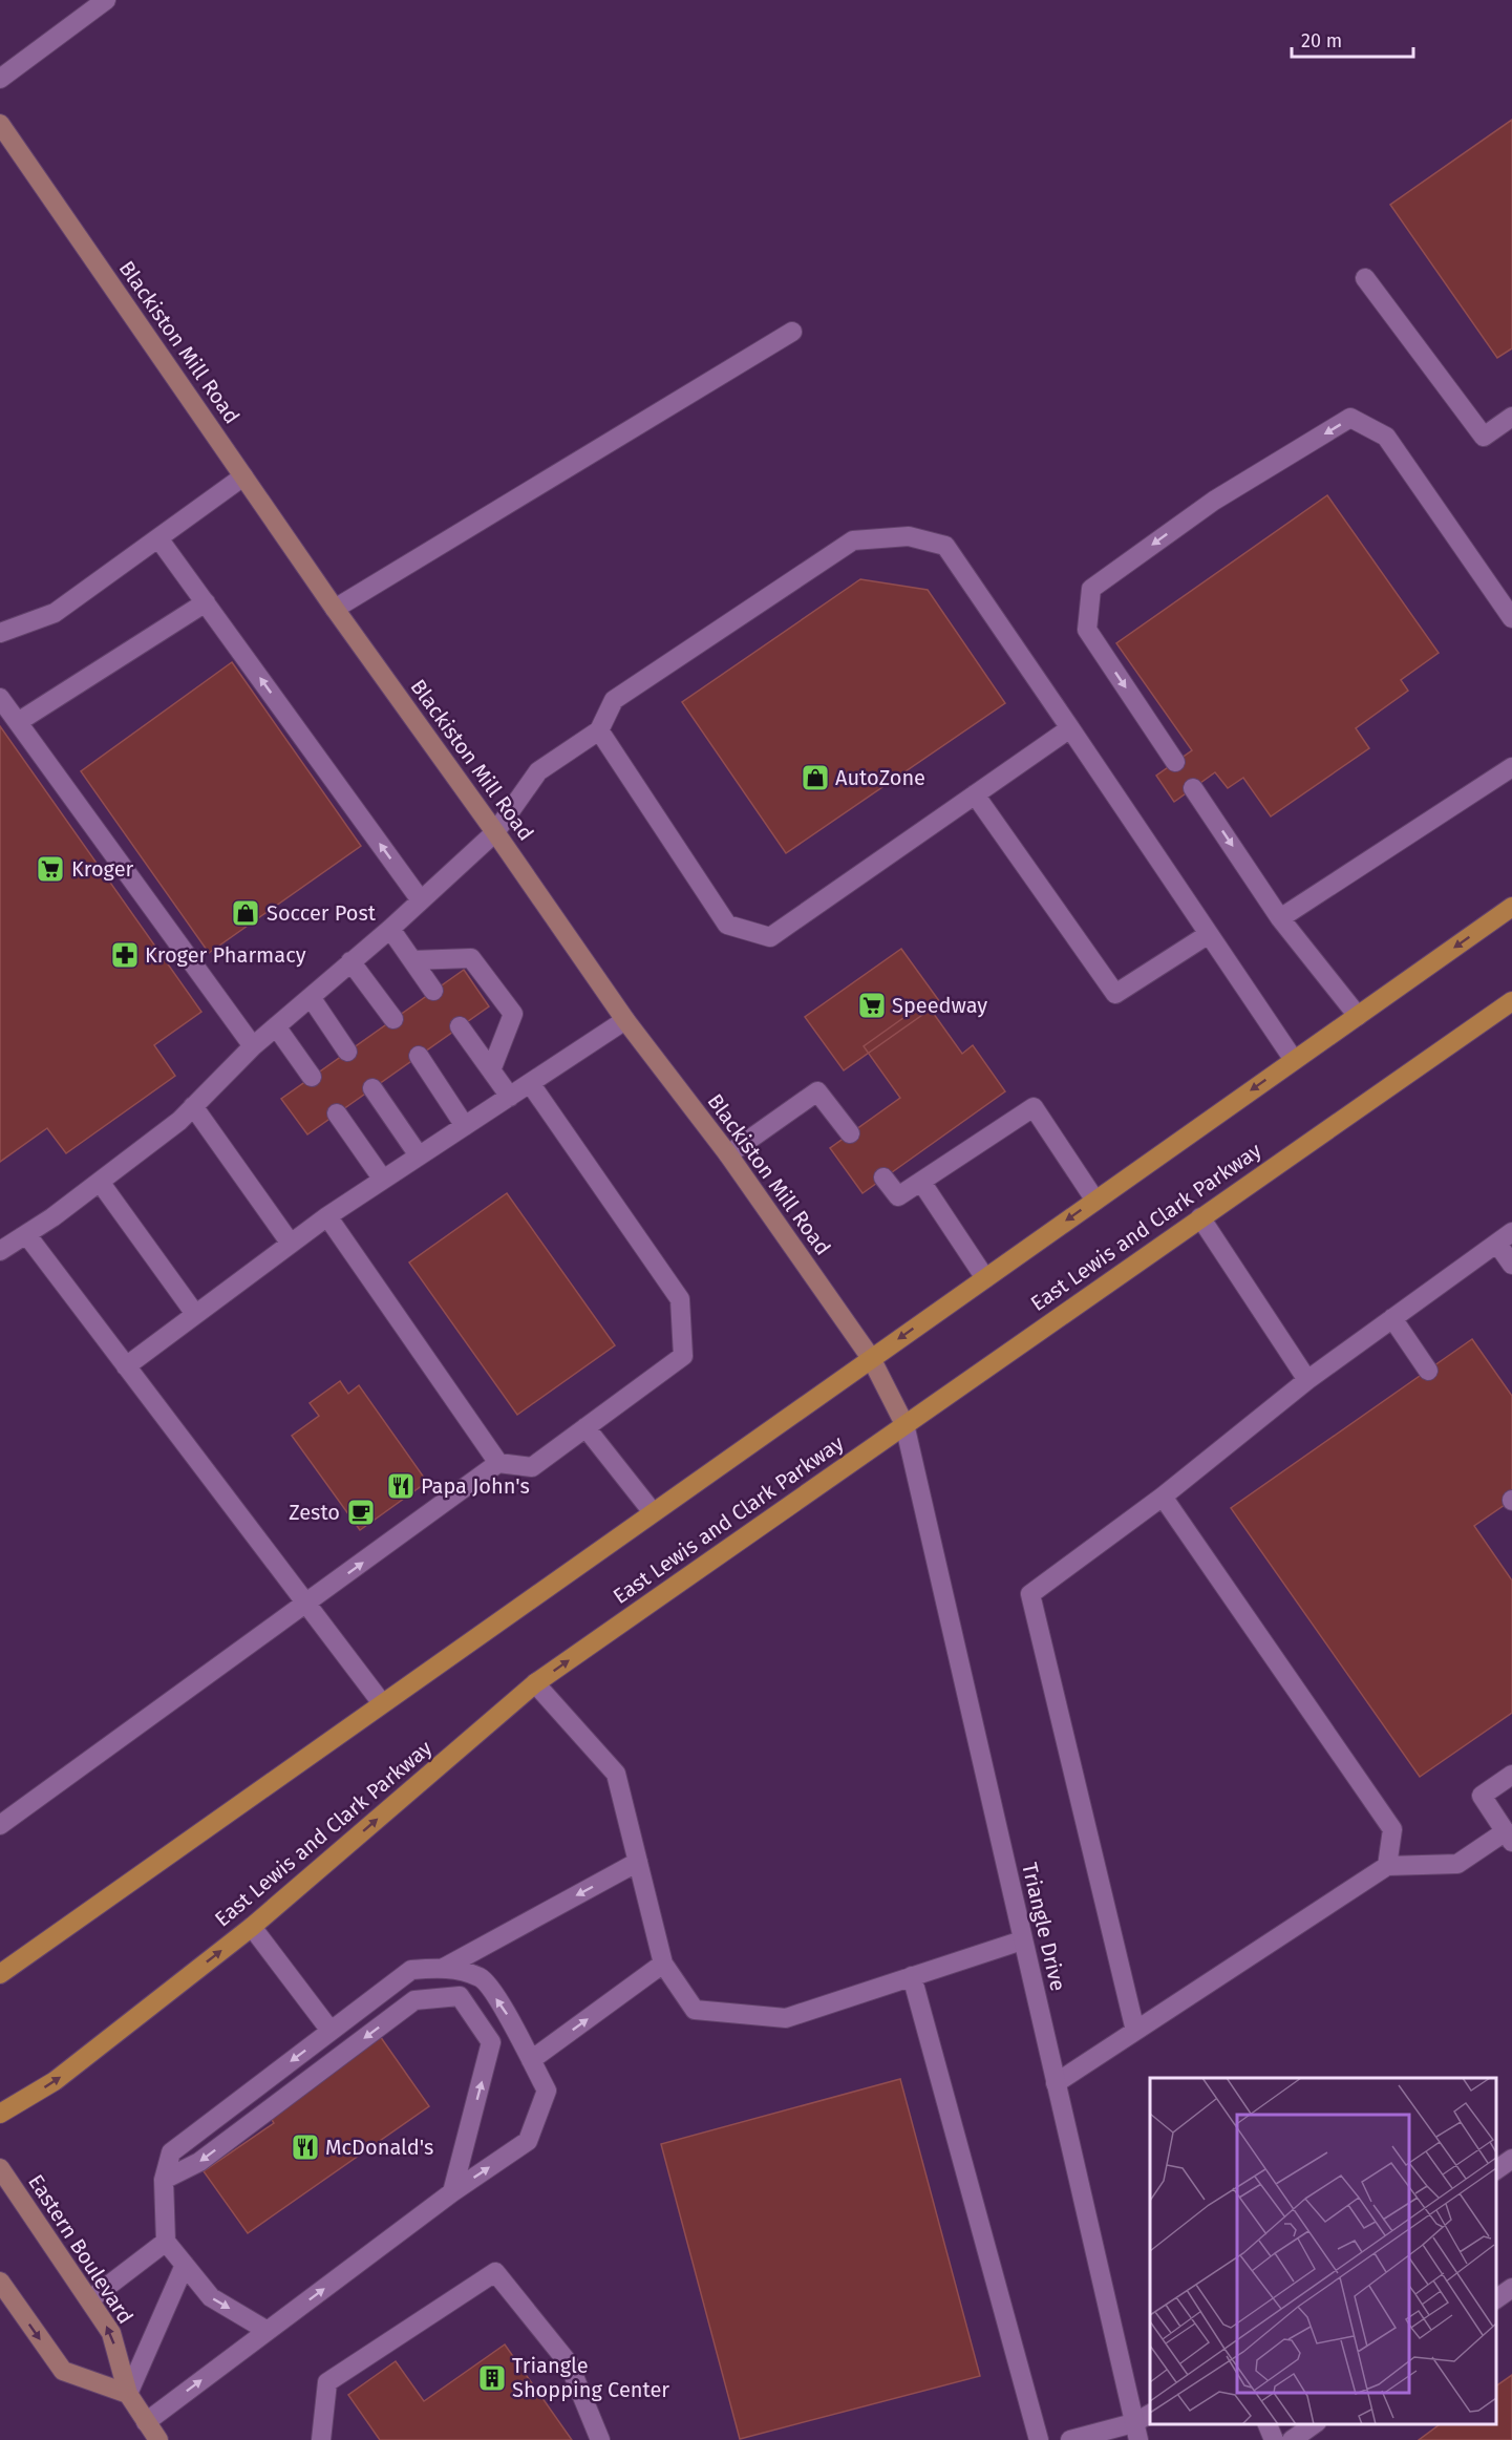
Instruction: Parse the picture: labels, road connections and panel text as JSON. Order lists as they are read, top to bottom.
{
  "streets": {
    "main road": ["Blackiston Mill Road", "East Lewis and Clark Parkway", "Eastern Boulevard"],
    "street": ["Triangle Drive"]
  },
  "crossings": [
    ["Blackiston Mill Road", "East Lewis and Clark Parkway"],
    ["Blackiston Mill Road", "Triangle Drive"],
    ["East Lewis and Clark Parkway", "Triangle Drive"]
  ],
  "places": {
    "shop": ["AutoZone", "Soccer Post"],
    "supermarket": ["Kroger", "Speedway"],
    "pharmacy": ["Kroger Pharmacy"],
    "restaurant": ["Papa John's", "McDonald's"],
    "cafe": ["Zesto"],
    "building": ["Triangle Shopping Center"]
  },
  "scale_bar": "20 m"
}
